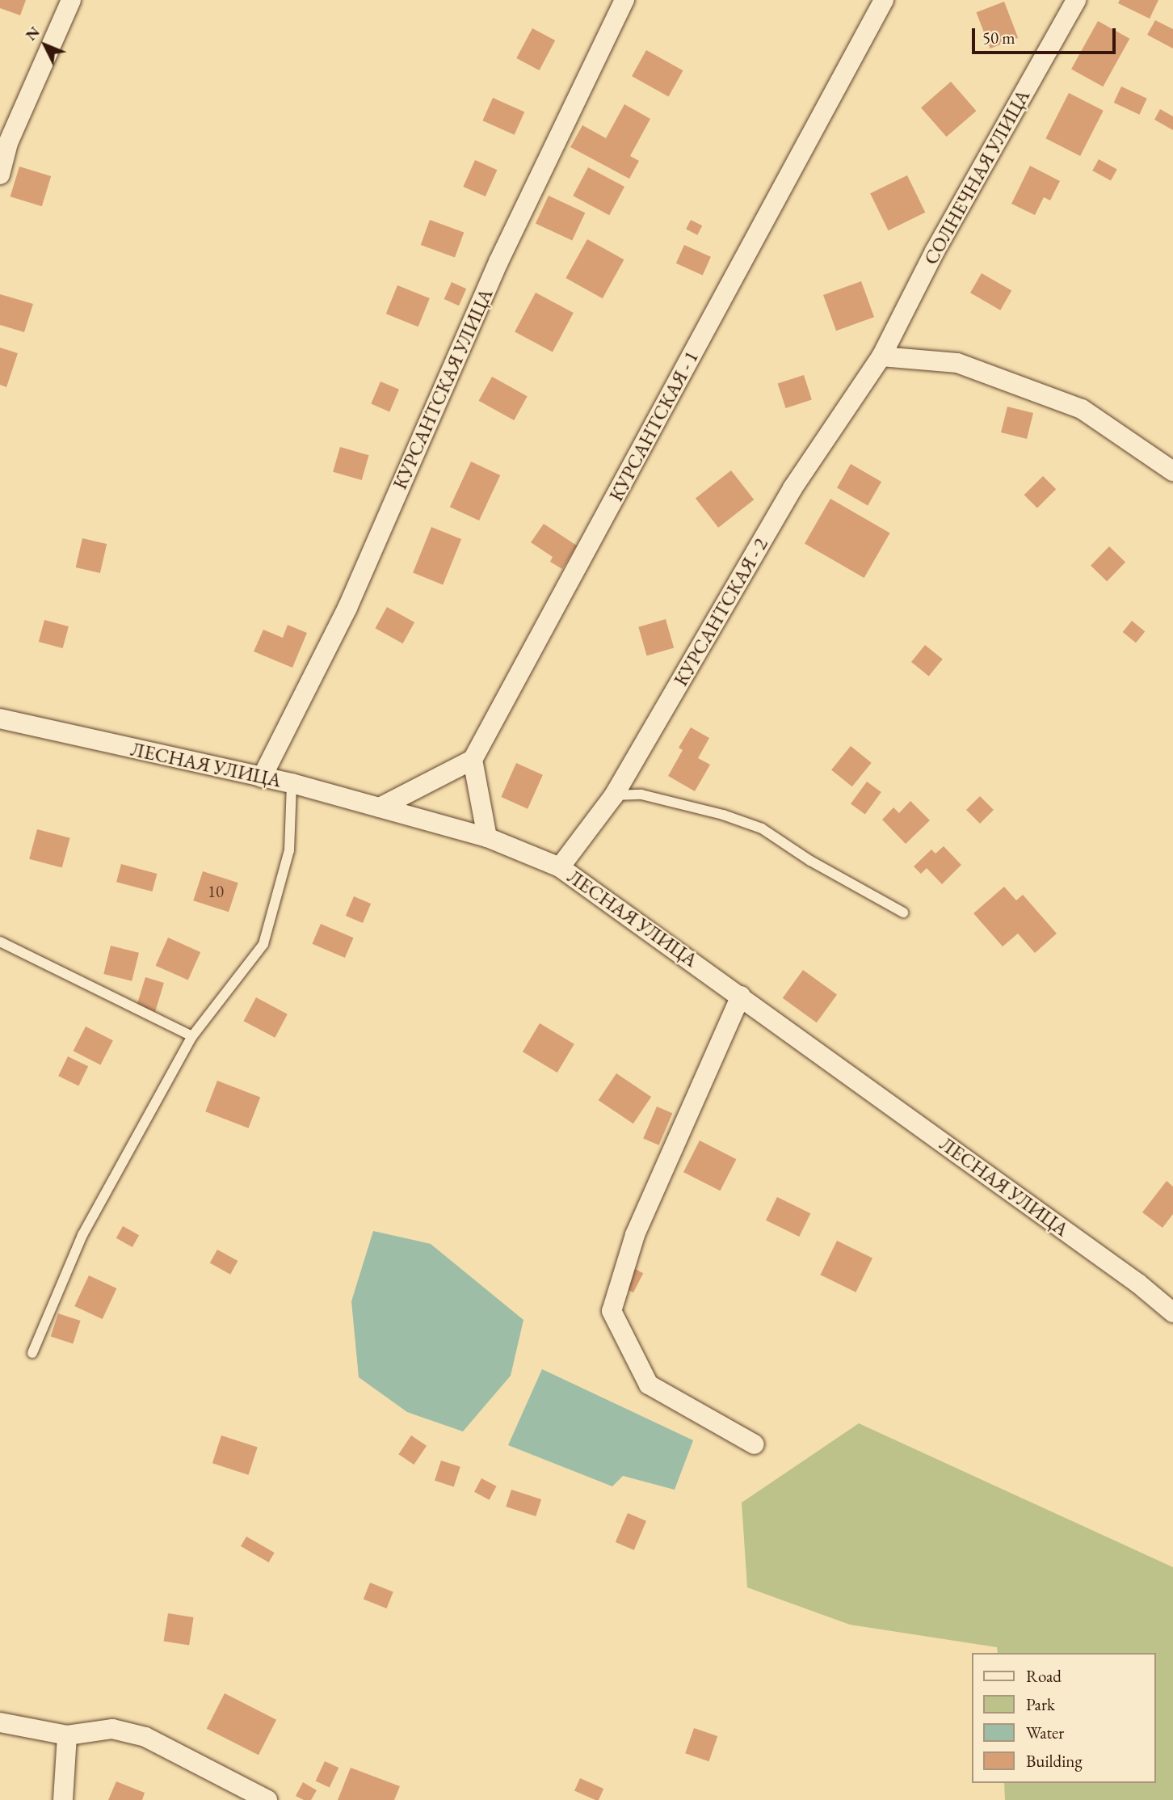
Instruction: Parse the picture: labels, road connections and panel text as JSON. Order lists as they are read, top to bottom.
{
  "streets": {
    "street": [
      "СОЛНЕЧНАЯ УЛИЦА",
      "КУРСАНТСКАЯ УЛИЦА",
      "КУРСАНТСКАЯ - 1",
      "КУРСАНТСКАЯ - 2",
      "ЛЕСНАЯ УЛИЦА"
    ]
  },
  "crossings": [
    ["СОЛНЕЧНАЯ УЛИЦА", "КУРСАНТСКАЯ - 2"],
    ["КУРСАНТСКАЯ УЛИЦА", "ЛЕСНАЯ УЛИЦА"],
    ["КУРСАНТСКАЯ - 2", "ЛЕСНАЯ УЛИЦА"]
  ],
  "house_numbers": ["10"],
  "legend": [
    "Road",
    "Park",
    "Water",
    "Building"
  ],
  "scale_bar": "50 m",
  "north": "top left"
}
